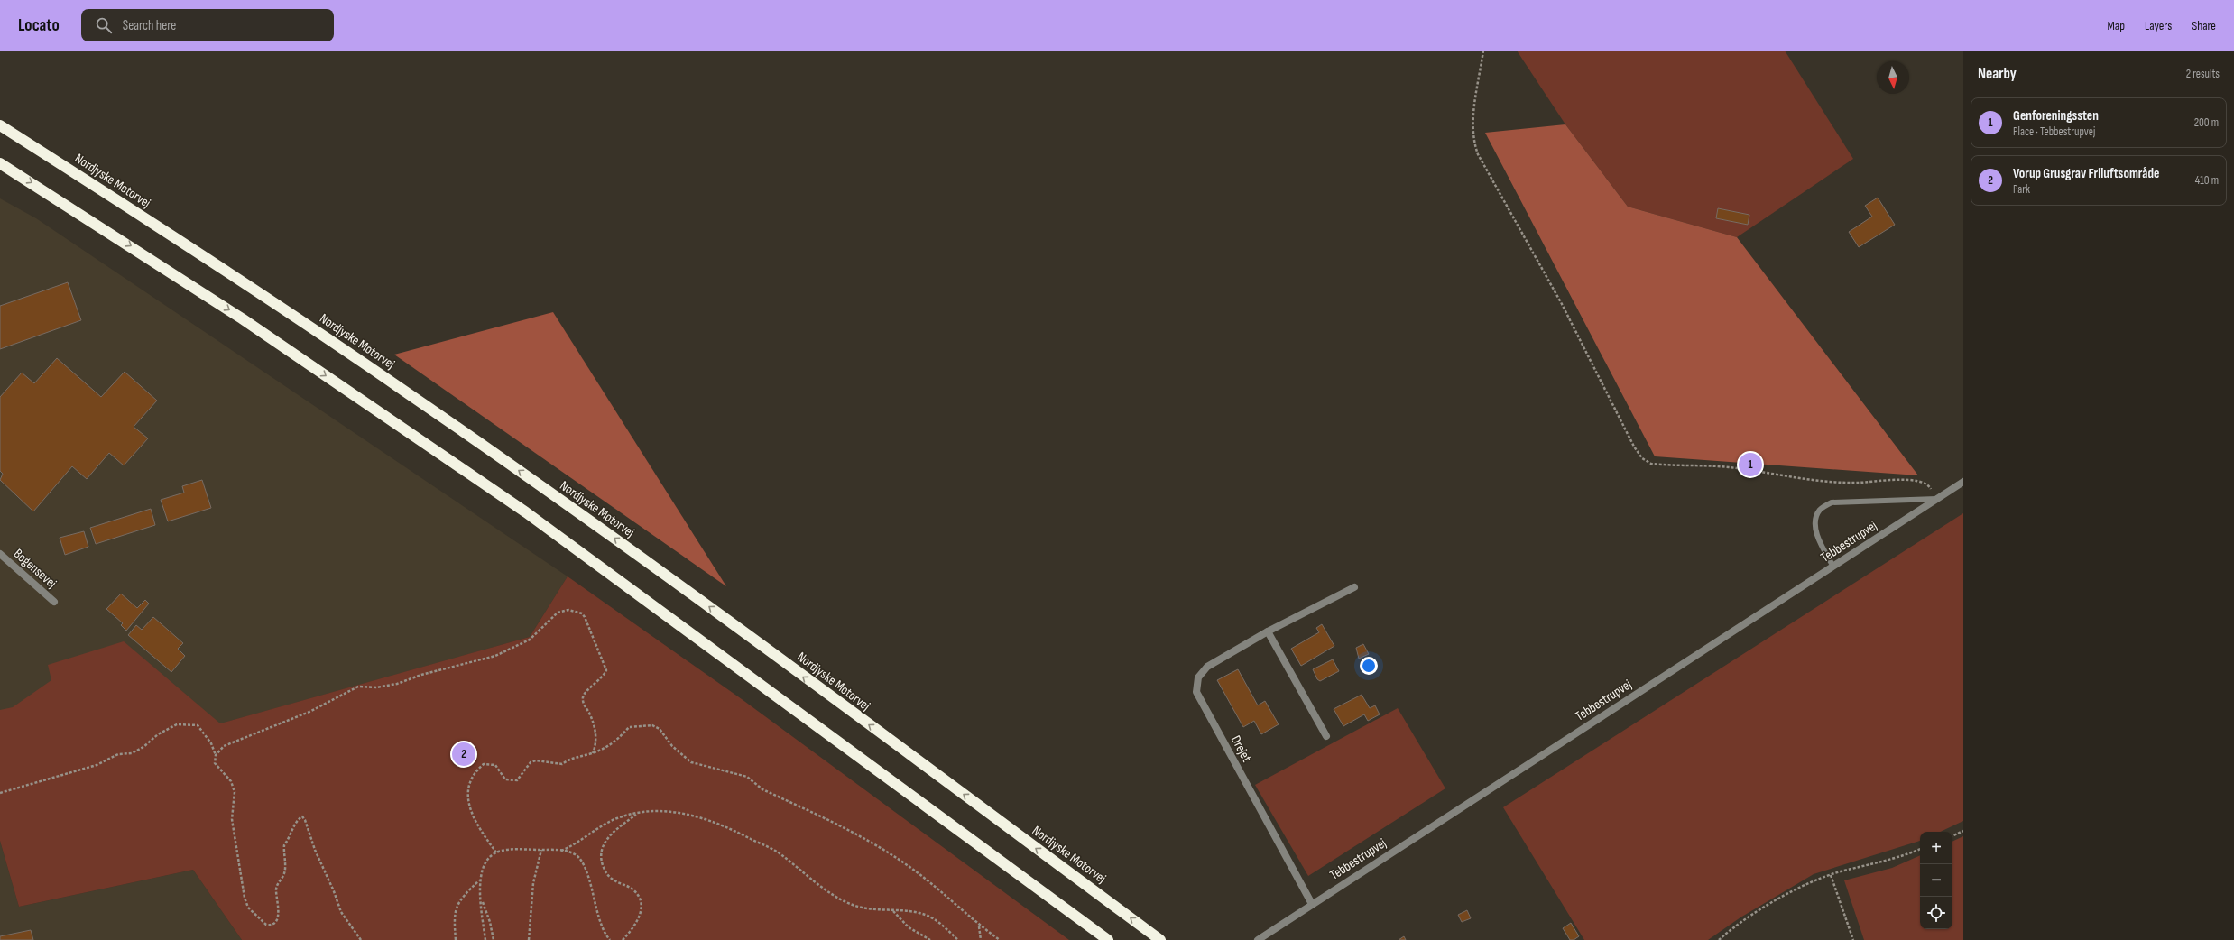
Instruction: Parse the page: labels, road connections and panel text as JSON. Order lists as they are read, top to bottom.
{
  "streets": {
    "highway": ["Nordjyske Motorvej"],
    "street": ["Tebbestrupvej", "Bogensevej", "Drejet"]
  },
  "crossings": [
    ["Tebbestrupvej", "Drejet"]
  ],
  "north": "bottom",
  "page": {
    "header": "Locato",
    "search": "Search here",
    "nav": ["Map", "Layers", "Share"],
    "heading": ["Nearby", "2 results"],
    "list": [
      {
        "mark": "1",
        "name": "Genforeningssten",
        "note": "Place · Tebbestrupvej",
        "value": "200 m"
      },
      {
        "mark": "2",
        "name": "Vorup Grusgrav Friluftsområde",
        "note": "Park",
        "value": "410 m"
      }
    ],
    "pins": ["1", "2"],
    "map_buttons": ["+", "−"]
  }
}
